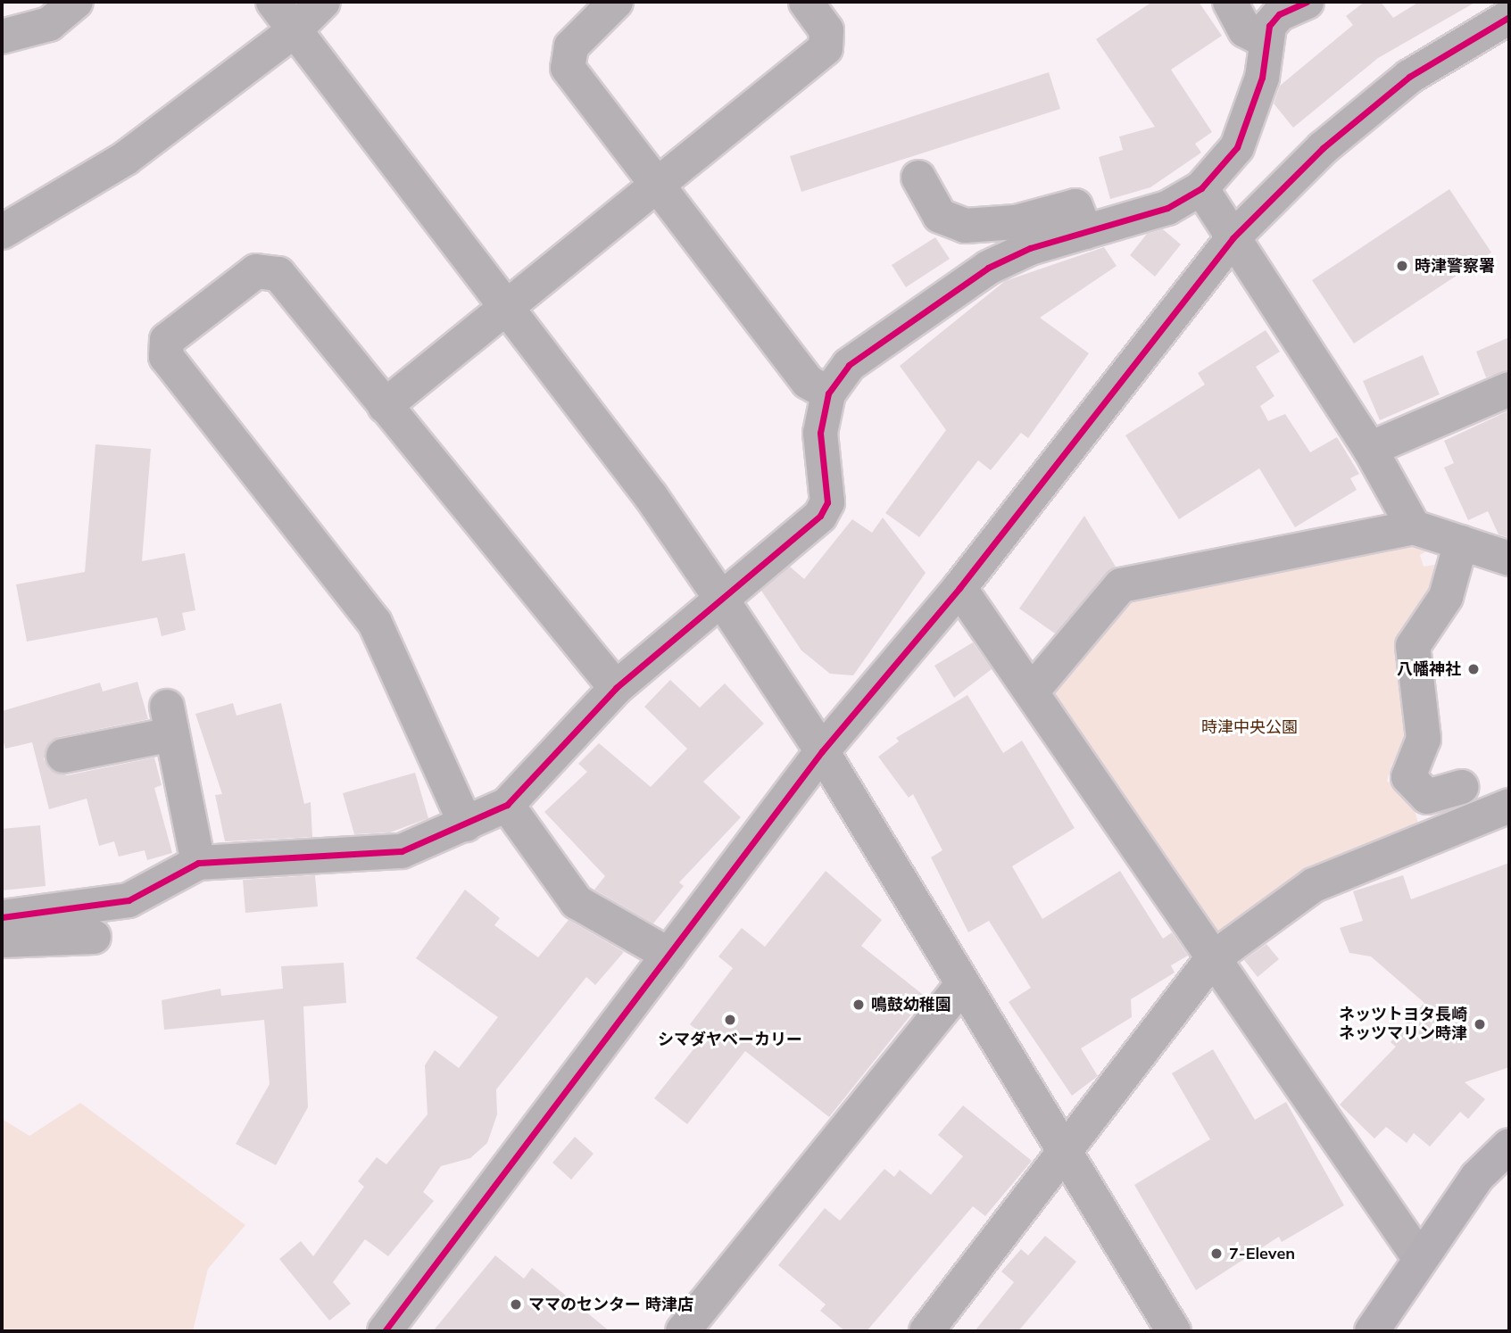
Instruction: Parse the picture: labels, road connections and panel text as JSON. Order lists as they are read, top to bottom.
{
  "parks": ["時津中央公園"],
  "places": [
    "時津警察署",
    "八幡神社",
    "鳴鼓幼稚園",
    "シマダヤベーカリー",
    "ネッツトヨタ長崎 ネッツマリン時津",
    "7-Eleven",
    "ママのセンター 時津店"
  ]
}
